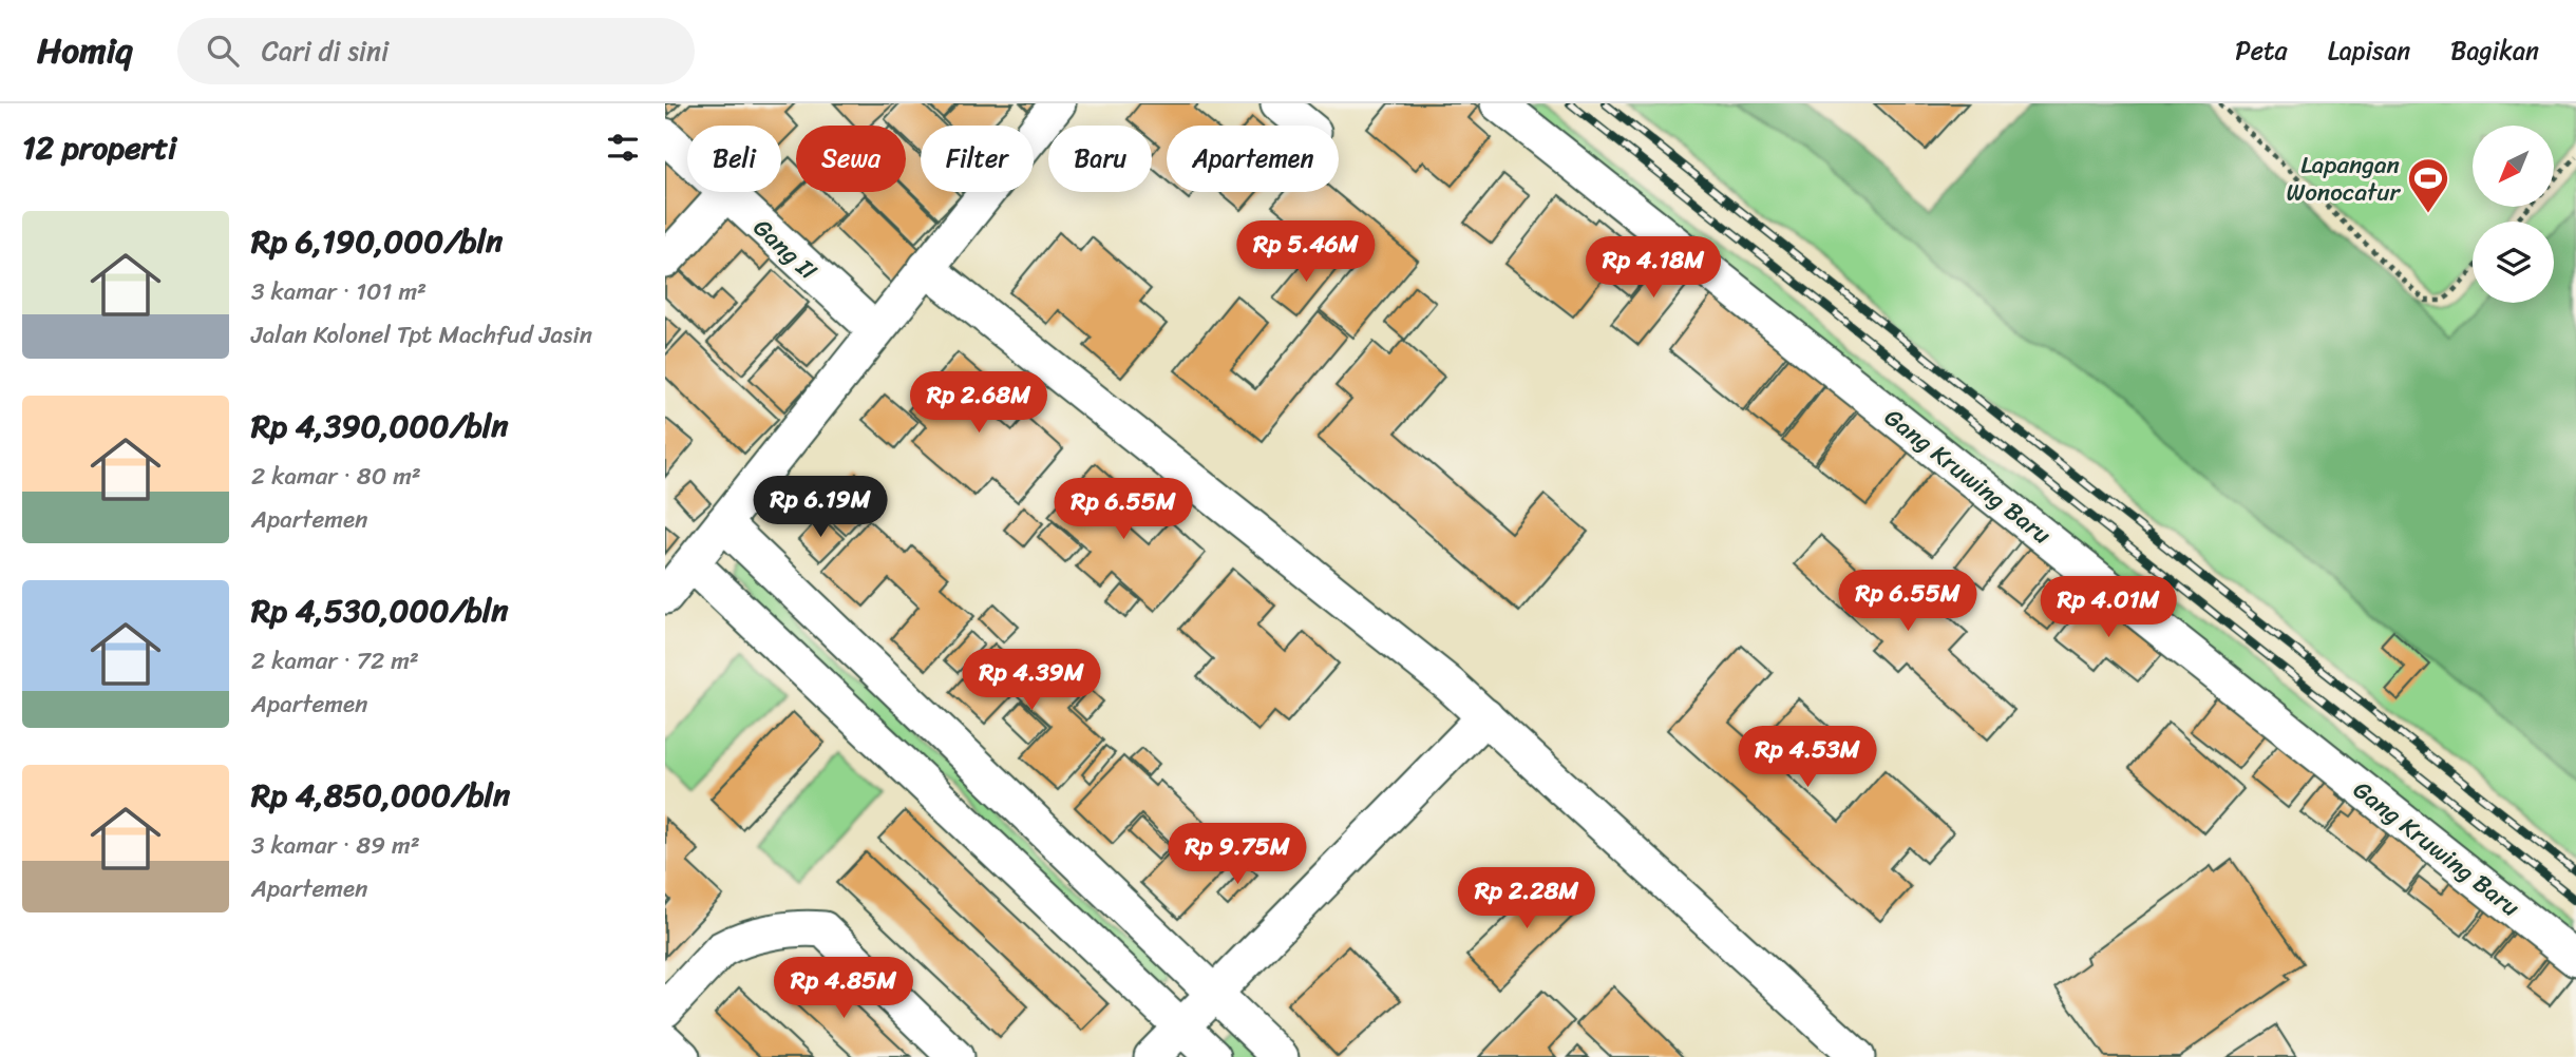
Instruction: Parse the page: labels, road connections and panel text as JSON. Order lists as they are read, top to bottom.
{
  "streets": {
    "street": ["Gang II", "Gang Kruwing Baru"]
  },
  "places": {
    "sports": ["Lapangan Wonocatur"]
  },
  "north": "bottom left",
  "page": {
    "header": "Homiq",
    "search": "Cari di sini",
    "nav": ["Peta", "Lapisan", "Bagikan"],
    "heading": "12 properti",
    "chip": [
      "Beli",
      "Sewa",
      "Filter",
      "Baru",
      "Apartemen"
    ],
    "list": [
      {
        "name": "Rp 6,190,000/bln",
        "note": "3 kamar · 101 m² · Jalan Kolonel Tpt Machfud Jasin"
      },
      {
        "name": "Rp 4,390,000/bln",
        "note": "2 kamar · 80 m² · Apartemen"
      },
      {
        "name": "Rp 4,530,000/bln",
        "note": "2 kamar · 72 m² · Apartemen"
      },
      {
        "name": "Rp 4,850,000/bln",
        "note": "3 kamar · 89 m² · Apartemen"
      }
    ],
    "price": [
      "Rp 5.46M",
      "Rp 4.18M",
      "Rp 2.68M",
      "Rp 6.19M",
      "Rp 6.55M",
      "Rp 6.55M",
      "Rp 4.01M",
      "Rp 4.39M",
      "Rp 4.53M",
      "Rp 9.75M",
      "Rp 2.28M",
      "Rp 4.85M"
    ]
  }
}
